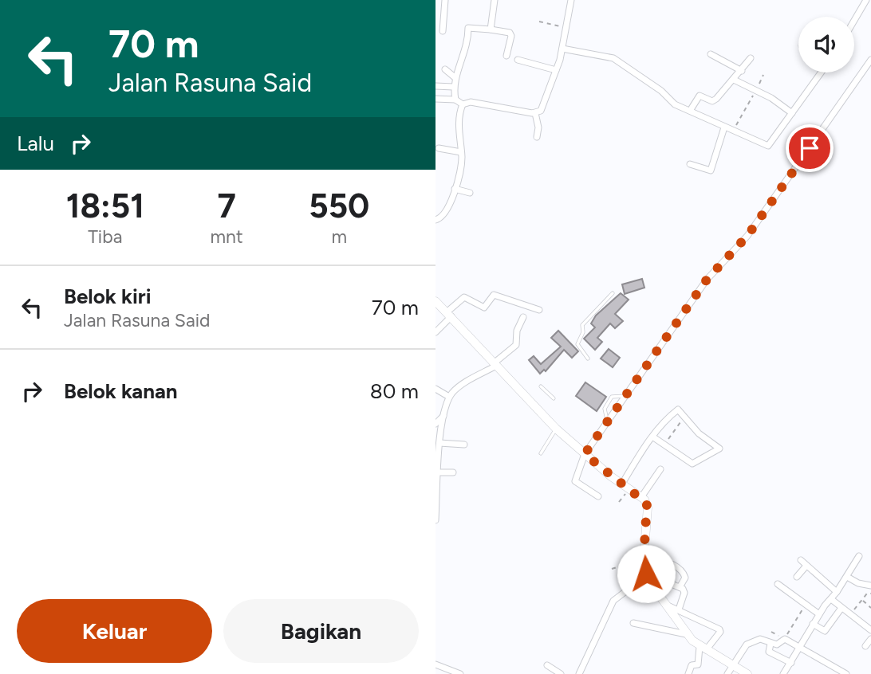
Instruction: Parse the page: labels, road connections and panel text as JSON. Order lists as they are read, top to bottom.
{
  "page": {
    "turn": ["70 m", "Jalan Rasuna Said"],
    "then": "Lalu",
    "eta": [
      "18:51",
      "Tiba",
      "7",
      "mnt",
      "550",
      "m"
    ],
    "list": [
      {
        "name": "Belok kiri",
        "note": "Jalan Rasuna Said",
        "value": "70 m"
      },
      {
        "name": "Belok kanan",
        "value": "80 m"
      }
    ],
    "buttons": ["Keluar", "Bagikan"]
  }
}
